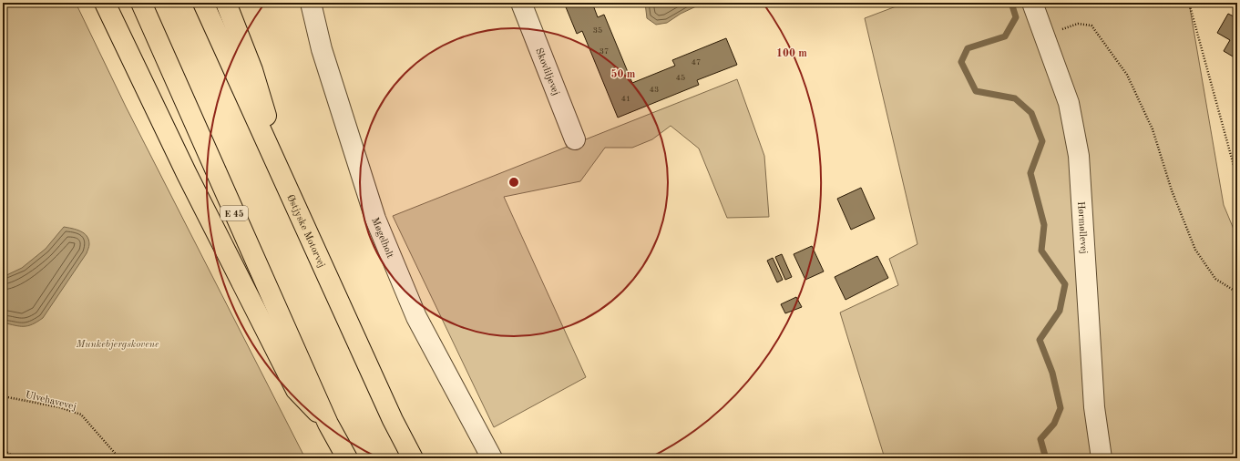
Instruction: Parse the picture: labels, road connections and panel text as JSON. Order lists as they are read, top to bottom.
{
  "streets": {
    "highway": ["E 45", "Østjyske Motorvej"],
    "street": ["Skovliljevej", "Hørmøllevej", "Møgelholt"],
    "path": ["Ulvehavevej"]
  },
  "parks": ["Munkebjergskovene"],
  "house_numbers": [
    "35",
    "37",
    "47",
    "45",
    "43",
    "41"
  ],
  "rings": ["100 m", "50 m"]
}
